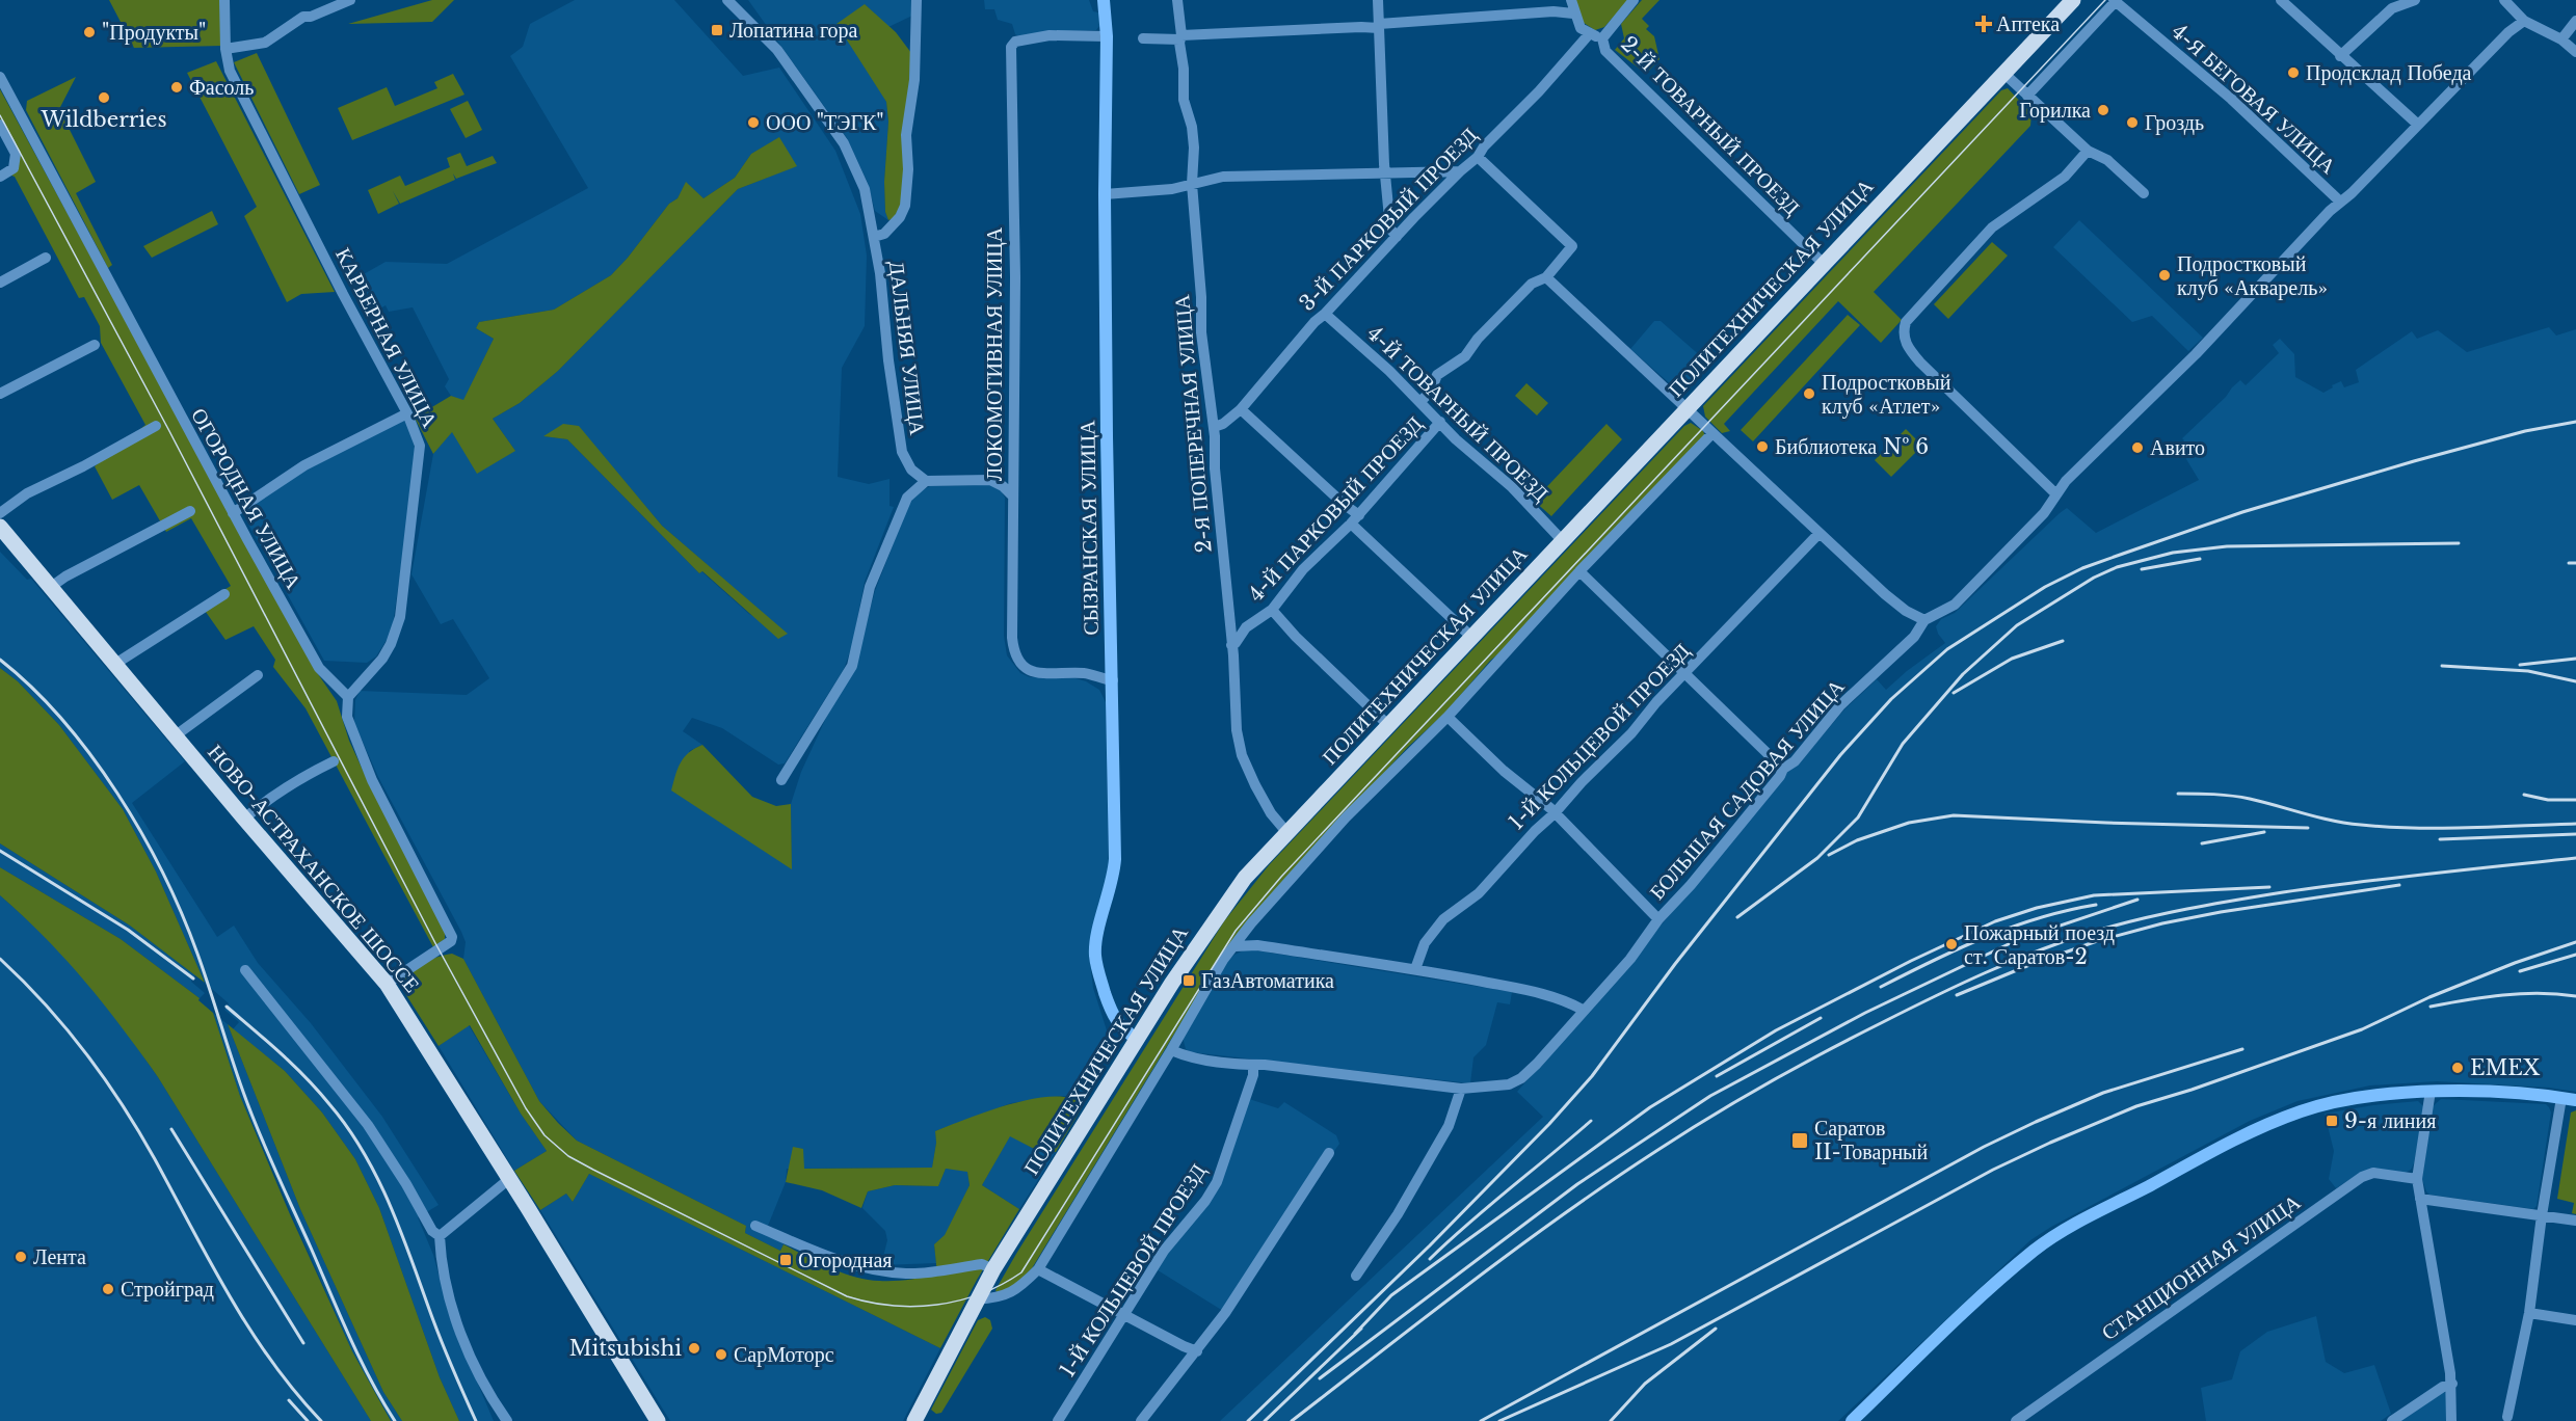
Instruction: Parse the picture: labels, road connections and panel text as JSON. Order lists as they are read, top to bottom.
{
  "streets": {
    "main road": ["ПОЛИТЕХНИЧЕСКАЯ УЛИЦА", "НОВО-АСТРАХАНСКОЕ ШОССЕ"],
    "street": [
      "4-Я БЕГОВАЯ УЛИЦА",
      "2-Й ТОВАРНЫЙ ПРОЕЗД",
      "3-Й ПАРКОВЫЙ ПРОЕЗД",
      "КАРЬЕРНАЯ УЛИЦА",
      "ДАЛЬНЯЯ УЛИЦА",
      "ЛОКОМОТИВНАЯ УЛИЦА",
      "4-Й ТОВАРНЫЙ ПРОЕЗД",
      "2-Я ПОПЕРЕЧНАЯ УЛИЦА",
      "ОГОРОДНАЯ УЛИЦА",
      "4-Й ПАРКОВЫЙ ПРОЕЗД",
      "СЫЗРАНСКАЯ УЛИЦА",
      "1-Й КОЛЬЦЕВОЙ ПРОЕЗД",
      "БОЛЬШАЯ САДОВАЯ УЛИЦА",
      "СТАНЦИОННАЯ УЛИЦА"
    ]
  },
  "crossings": [
    ["4-Я БЕГОВАЯ УЛИЦА", "БОЛЬШАЯ САДОВАЯ УЛИЦА"],
    ["2-Й ТОВАРНЫЙ ПРОЕЗД", "ПОЛИТЕХНИЧЕСКАЯ УЛИЦА"],
    ["3-Й ПАРКОВЫЙ ПРОЕЗД", "4-Й ТОВАРНЫЙ ПРОЕЗД"],
    ["3-Й ПАРКОВЫЙ ПРОЕЗД", "2-Я ПОПЕРЕЧНАЯ УЛИЦА"],
    ["3-Й ПАРКОВЫЙ ПРОЕЗД", "4-Й ПАРКОВЫЙ ПРОЕЗД"],
    ["ПОЛИТЕХНИЧЕСКАЯ УЛИЦА", "4-Й ТОВАРНЫЙ ПРОЕЗД"],
    ["ПОЛИТЕХНИЧЕСКАЯ УЛИЦА", "2-Я ПОПЕРЕЧНАЯ УЛИЦА"],
    ["ПОЛИТЕХНИЧЕСКАЯ УЛИЦА", "СЫЗРАНСКАЯ УЛИЦА"],
    ["КАРЬЕРНАЯ УЛИЦА", "ОГОРОДНАЯ УЛИЦА"],
    ["ЛОКОМОТИВНАЯ УЛИЦА", "СЫЗРАНСКАЯ УЛИЦА"],
    ["4-Й ТОВАРНЫЙ ПРОЕЗД", "4-Й ПАРКОВЫЙ ПРОЕЗД"],
    ["2-Я ПОПЕРЕЧНАЯ УЛИЦА", "4-Й ПАРКОВЫЙ ПРОЕЗД"],
    ["1-Й КОЛЬЦЕВОЙ ПРОЕЗД", "БОЛЬШАЯ САДОВАЯ УЛИЦА"]
  ],
  "places": {
    "health": ["Аптека"],
    "transit": [
      "Лопатина гора",
      "ГазАвтоматика",
      "9-я линия",
      "Саратов II-Товарный",
      "Огородная"
    ],
    "other": [
      "\"Продукты\"",
      "Продсклад Победа",
      "Фасоль",
      "Wildberries",
      "Горилка",
      "ООО \"ТЭГК\"",
      "Гроздь",
      "Подростковый клуб «Акварель»",
      "Подростковый клуб «Атлет»",
      "Библиотека № 6",
      "Авито",
      "Пожарный поезд ст. Саратов-2",
      "EMEX",
      "Лента",
      "Стройград",
      "Mitsubishi",
      "СарМоторс"
    ]
  }
}
